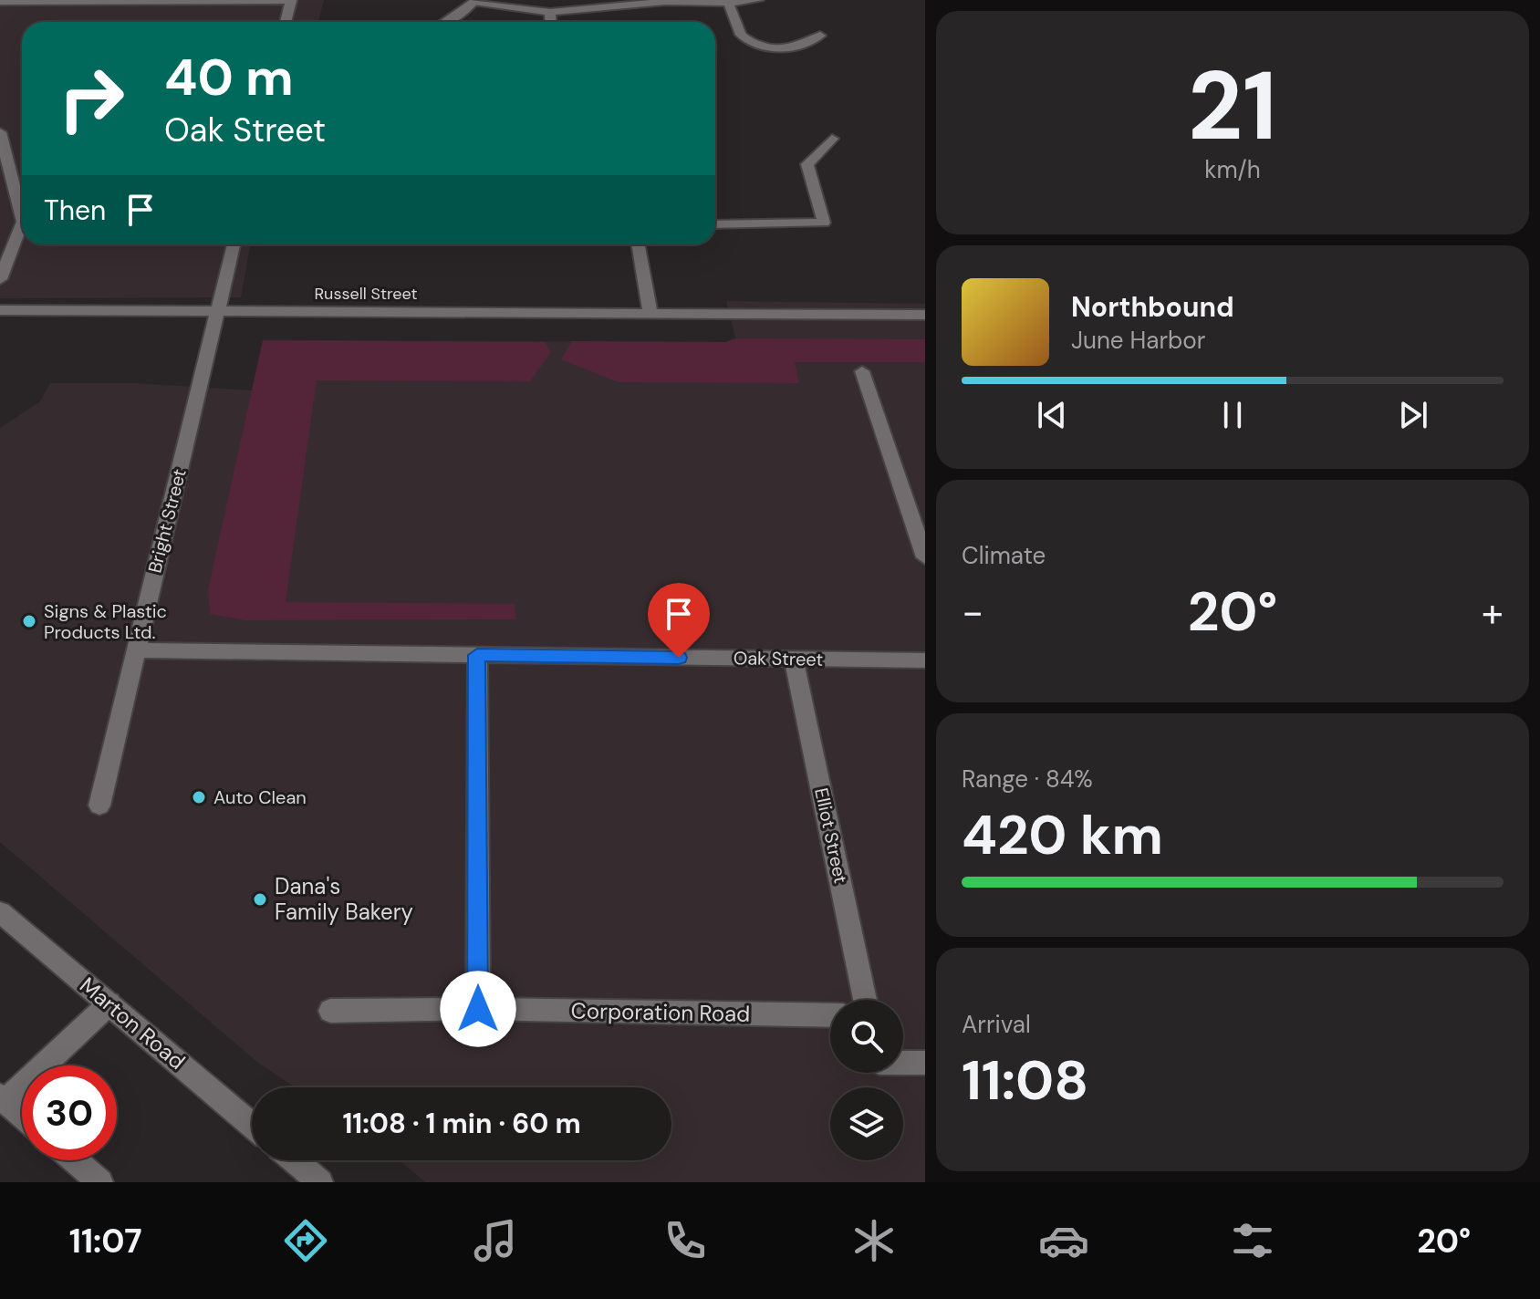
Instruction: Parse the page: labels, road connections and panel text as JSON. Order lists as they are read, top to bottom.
{
  "streets": {
    "street": [
      "Russell Street",
      "Bright Street",
      "Oak Street",
      "Elliot Street",
      "Corporation Road",
      "Marton Road"
    ]
  },
  "crossings": [
    ["Russell Street", "Bright Street"],
    ["Bright Street", "Oak Street"],
    ["Oak Street", "Elliot Street"]
  ],
  "places": ["Signs & Plastic Products Ltd.", "Auto Clean", "Dana's Family Bakery"],
  "page": {
    "tile": [
      ["21", "km/h"],
      "Climate",
      ["Range · 84%", "420 km"],
      ["Arrival", "11:08"]
    ],
    "turn": ["40 m", "Oak Street"],
    "then": "Then",
    "song": ["Northbound", "June Harbor"],
    "heat": ["−", "20°", "+"],
    "limit": "30",
    "trip": "11:08 · 1 min · 60 m",
    "tabs": ["11:07", "20°"]
  }
}
